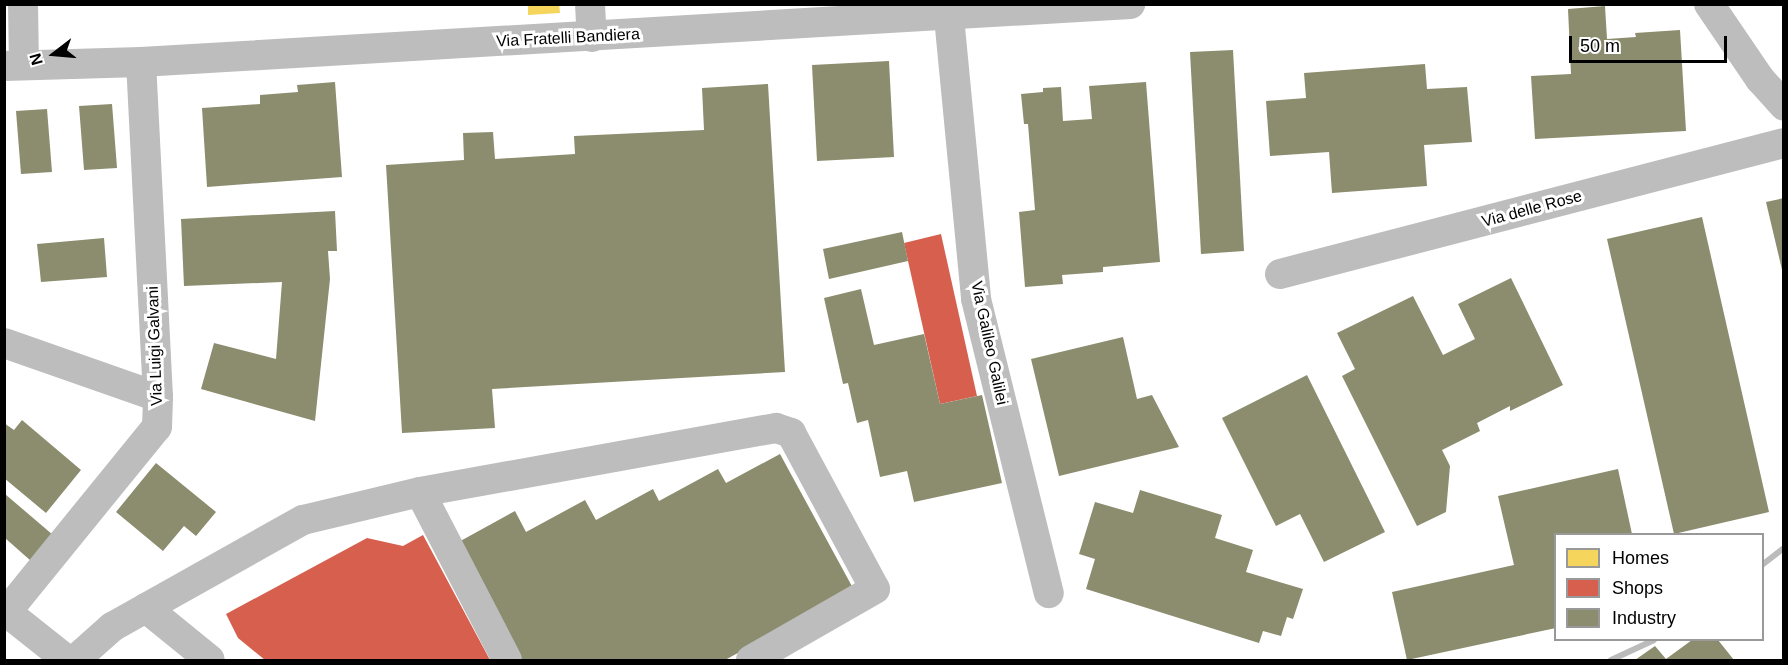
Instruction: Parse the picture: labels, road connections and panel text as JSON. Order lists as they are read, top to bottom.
{
  "streets": {
    "street": [
      "Via Fratelli Bandiera",
      "Via delle Rose",
      "Via Galileo Galilei",
      "Via Luigi Galvani"
    ]
  },
  "crossings": [
    ["Via Fratelli Bandiera", "Via Galileo Galilei"],
    ["Via Fratelli Bandiera", "Via Luigi Galvani"]
  ],
  "legend": ["Homes", "Shops", "Industry"],
  "scale_bar": "50 m",
  "north": "left"
}
